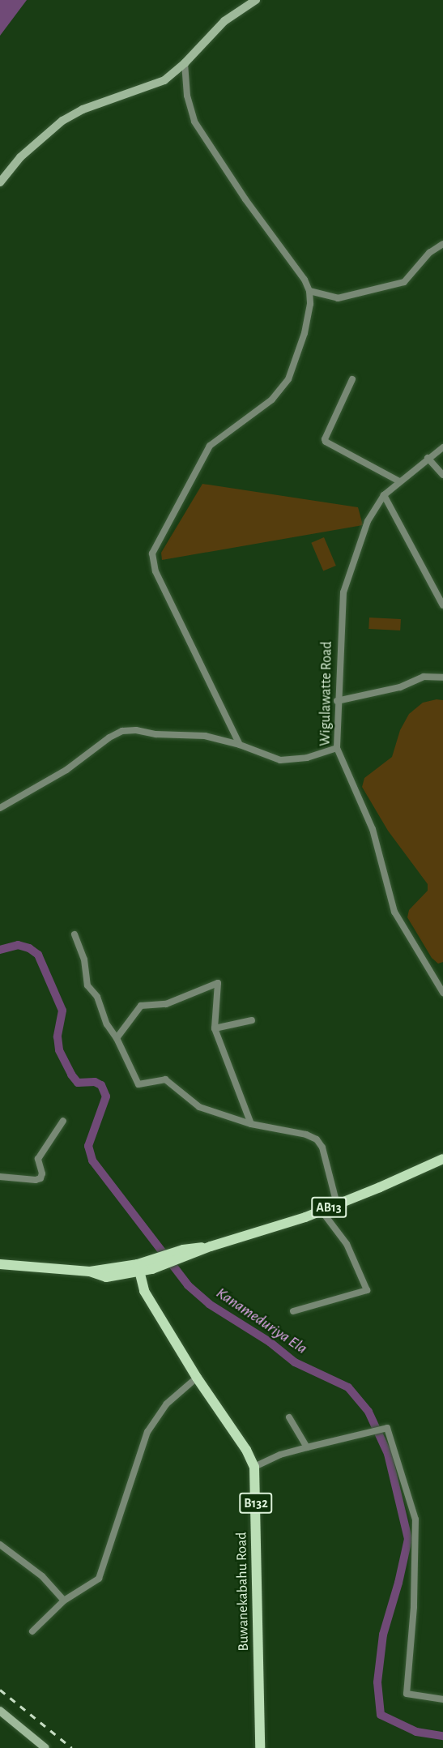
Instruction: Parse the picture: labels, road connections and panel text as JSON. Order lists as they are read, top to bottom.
{
  "streets": {
    "main road": ["AB13", "B132", "Buwanekabahu Road"],
    "street": ["Wigulawatte Road"]
  },
  "crossings": [
    ["AB13", "Buwanekabahu Road"]
  ],
  "water": ["Kanameduriya Ela"]
}
